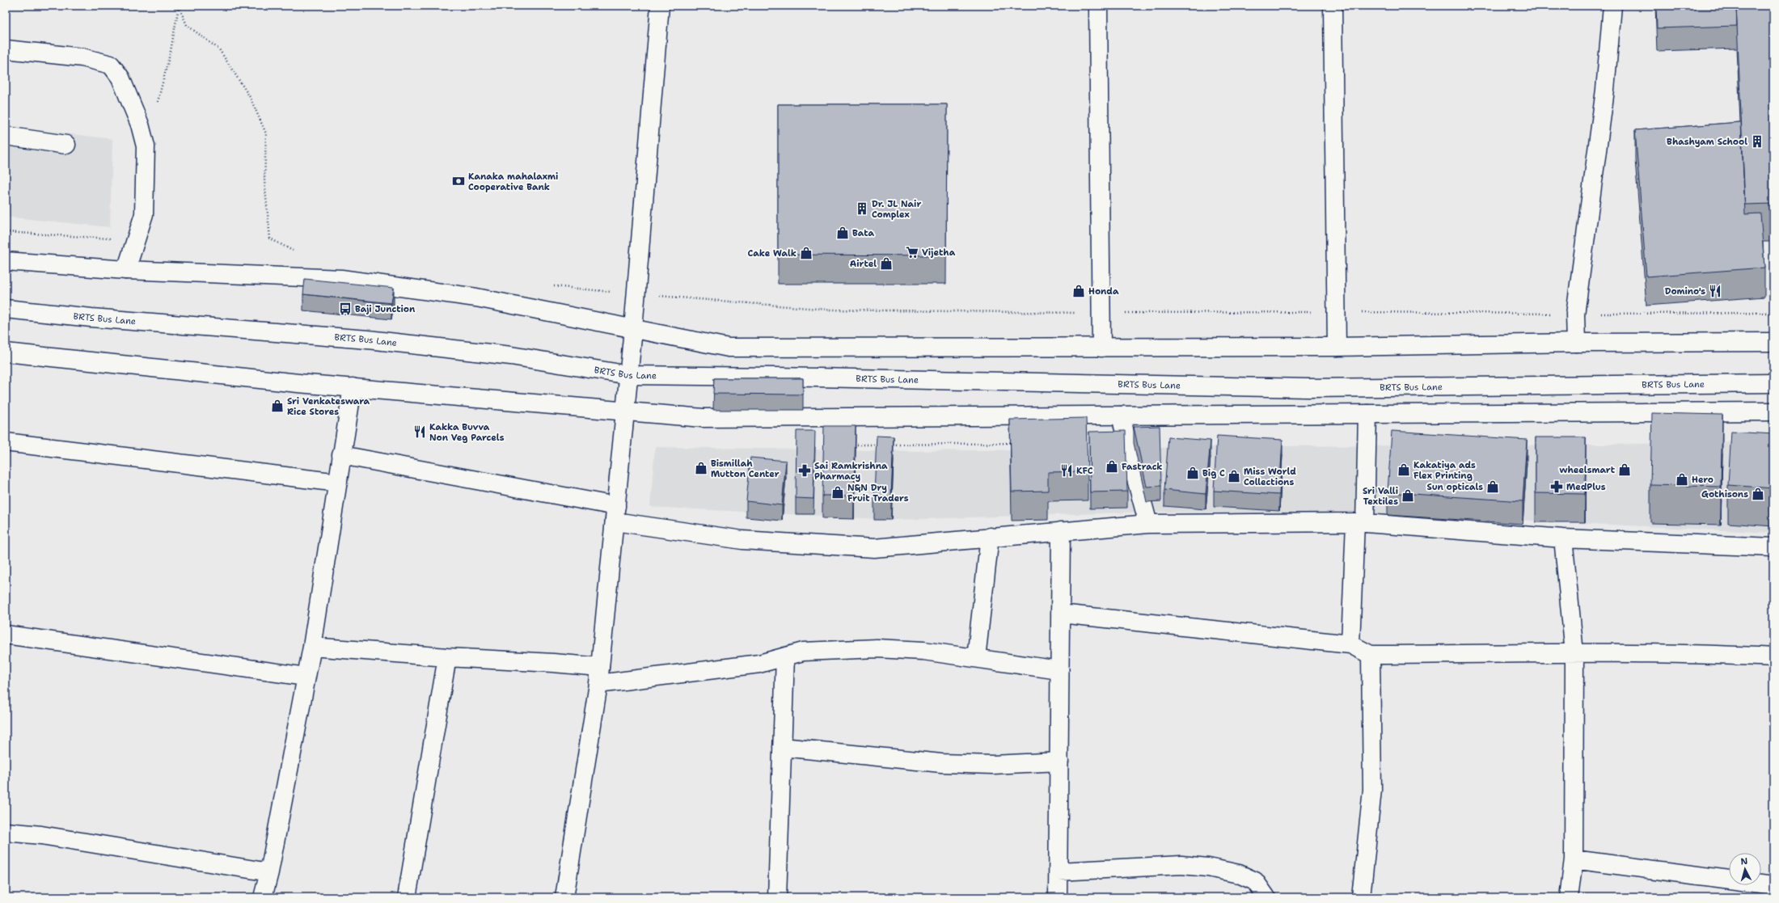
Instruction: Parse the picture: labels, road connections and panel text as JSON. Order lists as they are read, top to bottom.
{
  "streets": {
    "street": ["BRTS Bus Lane"]
  },
  "places": {
    "building": ["Bhashyam School", "Dr. JL Nair Complex"],
    "bank": ["Kanaka mahalaxmi Cooperative Bank"],
    "shop": [
      "Bata",
      "Cake Walk",
      "Airtel",
      "Honda",
      "Sri Venkateswara Rice Stores",
      "Fastrack",
      "Bismillah Mutton Center",
      "Kakatiya ads Flex Printing",
      "wheelsmart",
      "Big C",
      "Miss World Collections",
      "Hero",
      "Sun opticals",
      "N&N Dry Fruit Traders",
      "Gothisons",
      "Sri Valli Textiles"
    ],
    "supermarket": ["Vijetha"],
    "restaurant": ["Domino's", "Kakka Buvva Non Veg Parcels", "KFC"],
    "bus stop": ["Baji Junction"],
    "pharmacy": ["Sai Ramkrishna Pharmacy", "MedPlus"]
  },
  "north": "top"
}
